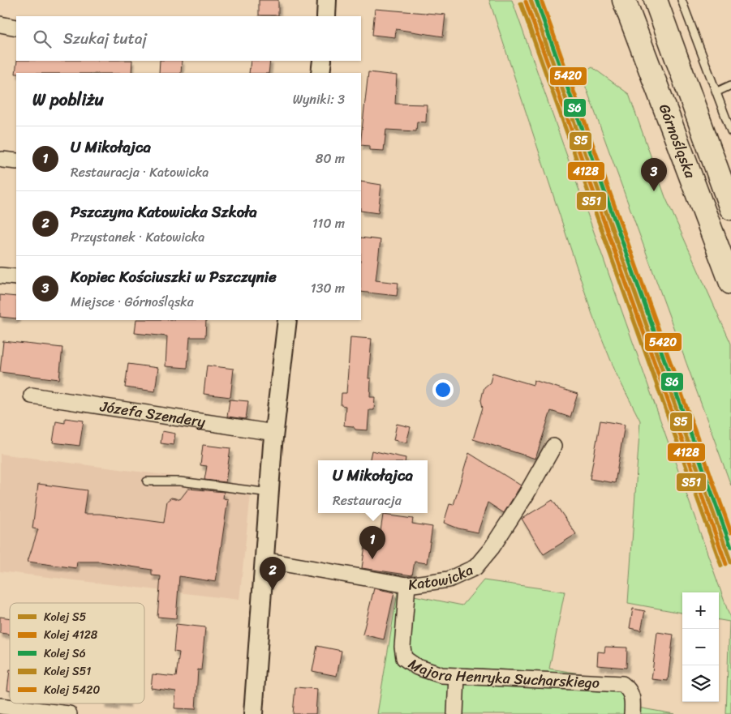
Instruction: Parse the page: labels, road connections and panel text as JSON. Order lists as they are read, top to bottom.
{
  "streets": {
    "main road": ["Górnośląska"],
    "street": ["Józefa Szendery", "Katowicka", "Majora Henryka Sucharskiego"]
  },
  "crossings": [
    ["Katowicka", "Majora Henryka Sucharskiego"]
  ],
  "lines": [
    "rail line S5",
    "rail line S6",
    "rail line 5420",
    "rail line 4128",
    "rail line S51"
  ],
  "legend": [
    "Kolej S5",
    "Kolej 4128",
    "Kolej S6",
    "Kolej S51",
    "Kolej 5420"
  ],
  "page": {
    "search": "Szukaj tutaj",
    "heading": ["W pobliżu", "Wyniki: 3"],
    "list": [
      {
        "mark": "1",
        "name": "U Mikołajca",
        "note": "Restauracja · Katowicka",
        "value": "80 m"
      },
      {
        "mark": "2",
        "name": "Pszczyna Katowicka Szkoła",
        "note": "Przystanek · Katowicka",
        "value": "110 m"
      },
      {
        "mark": "3",
        "name": "Kopiec Kościuszki w Pszczynie",
        "note": "Miejsce · Górnośląska",
        "value": "130 m"
      }
    ],
    "pins": ["3", "1", "2"],
    "popup": ["U Mikołajca", "Restauracja"],
    "map_buttons": ["+", "−"]
  }
}
